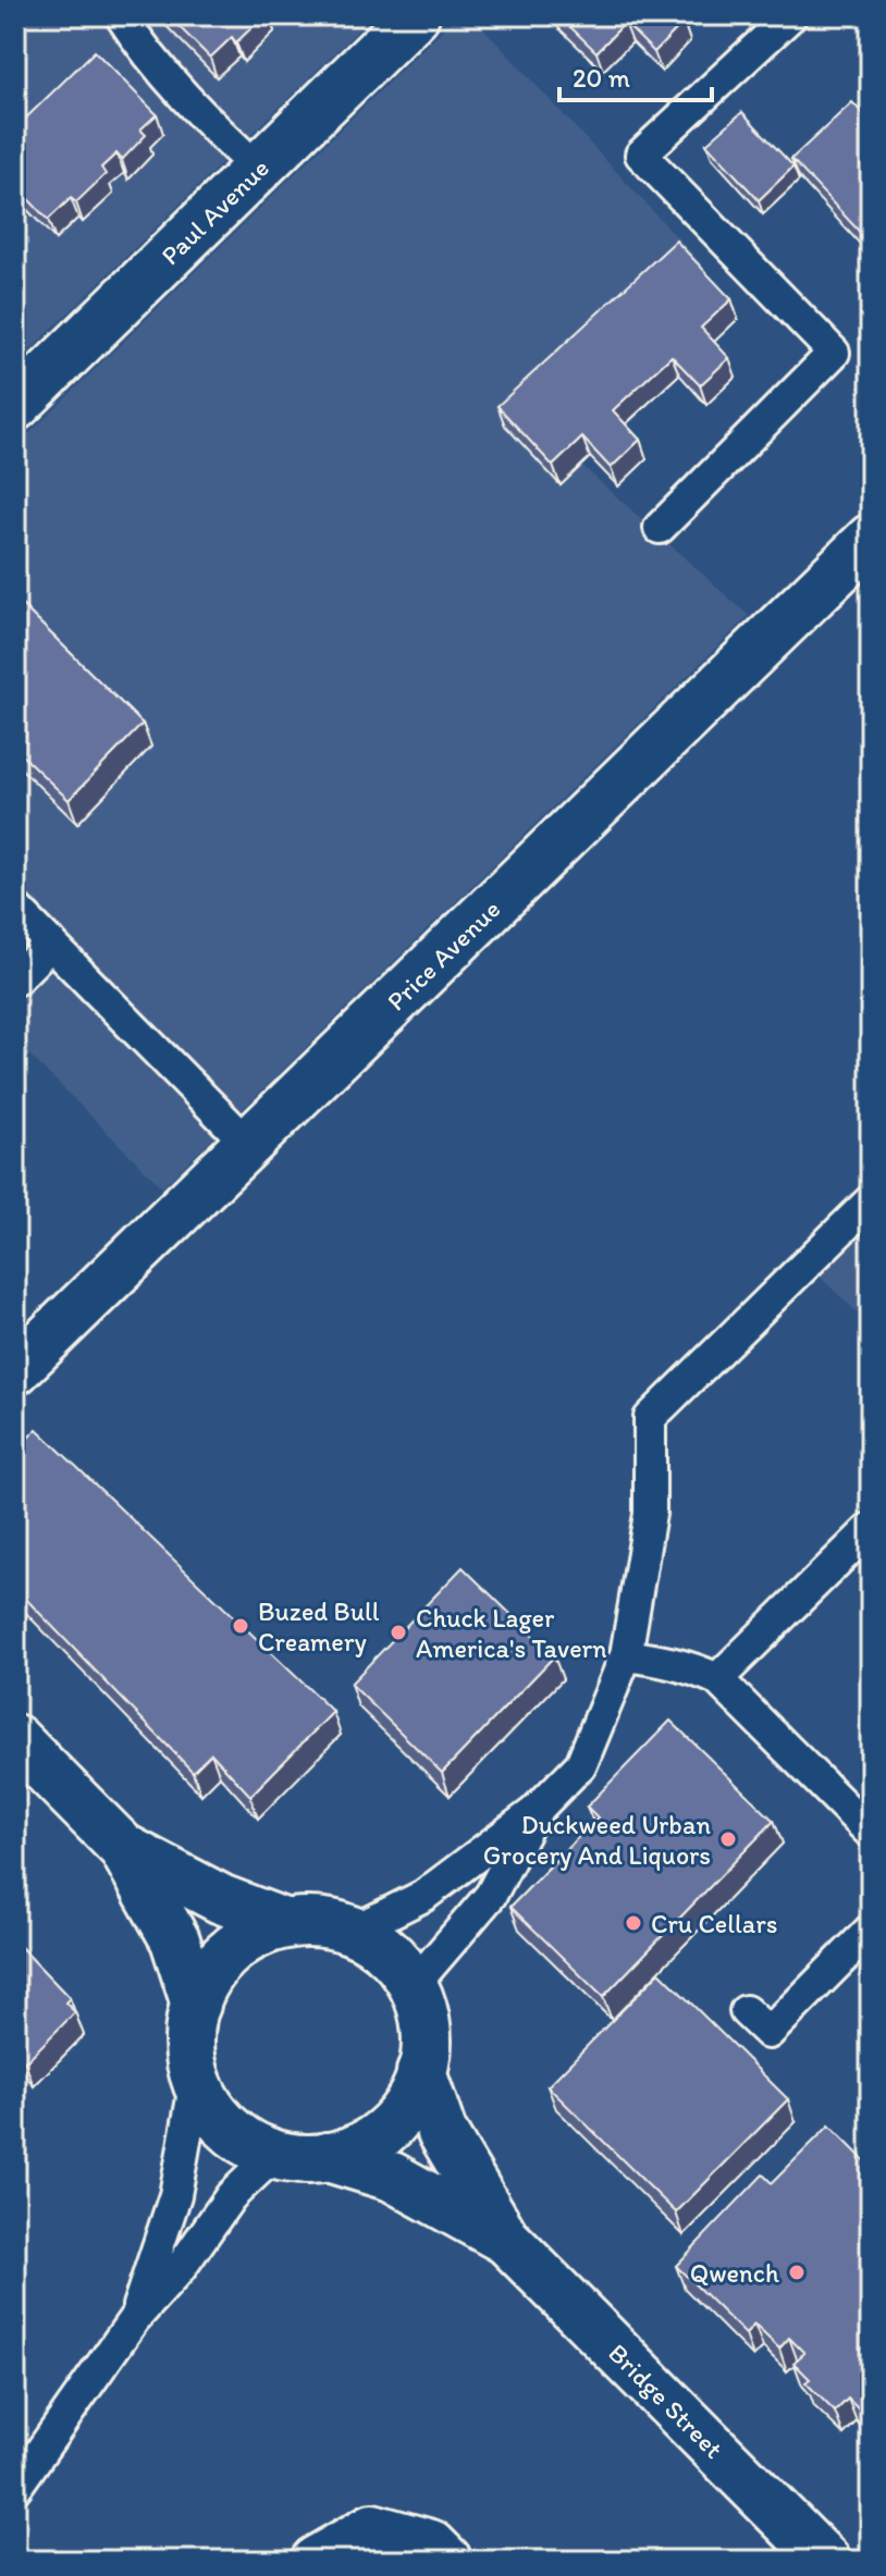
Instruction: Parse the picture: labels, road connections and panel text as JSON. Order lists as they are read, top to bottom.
{
  "streets": {
    "street": ["Paul Avenue", "Price Avenue", "Bridge Street"]
  },
  "places": [
    "Buzed Bull Creamery",
    "Chuck Lager America's Tavern",
    "Duckweed Urban Grocery And Liquors",
    "Cru Cellars",
    "Qwench"
  ],
  "scale_bar": "20 m"
}
